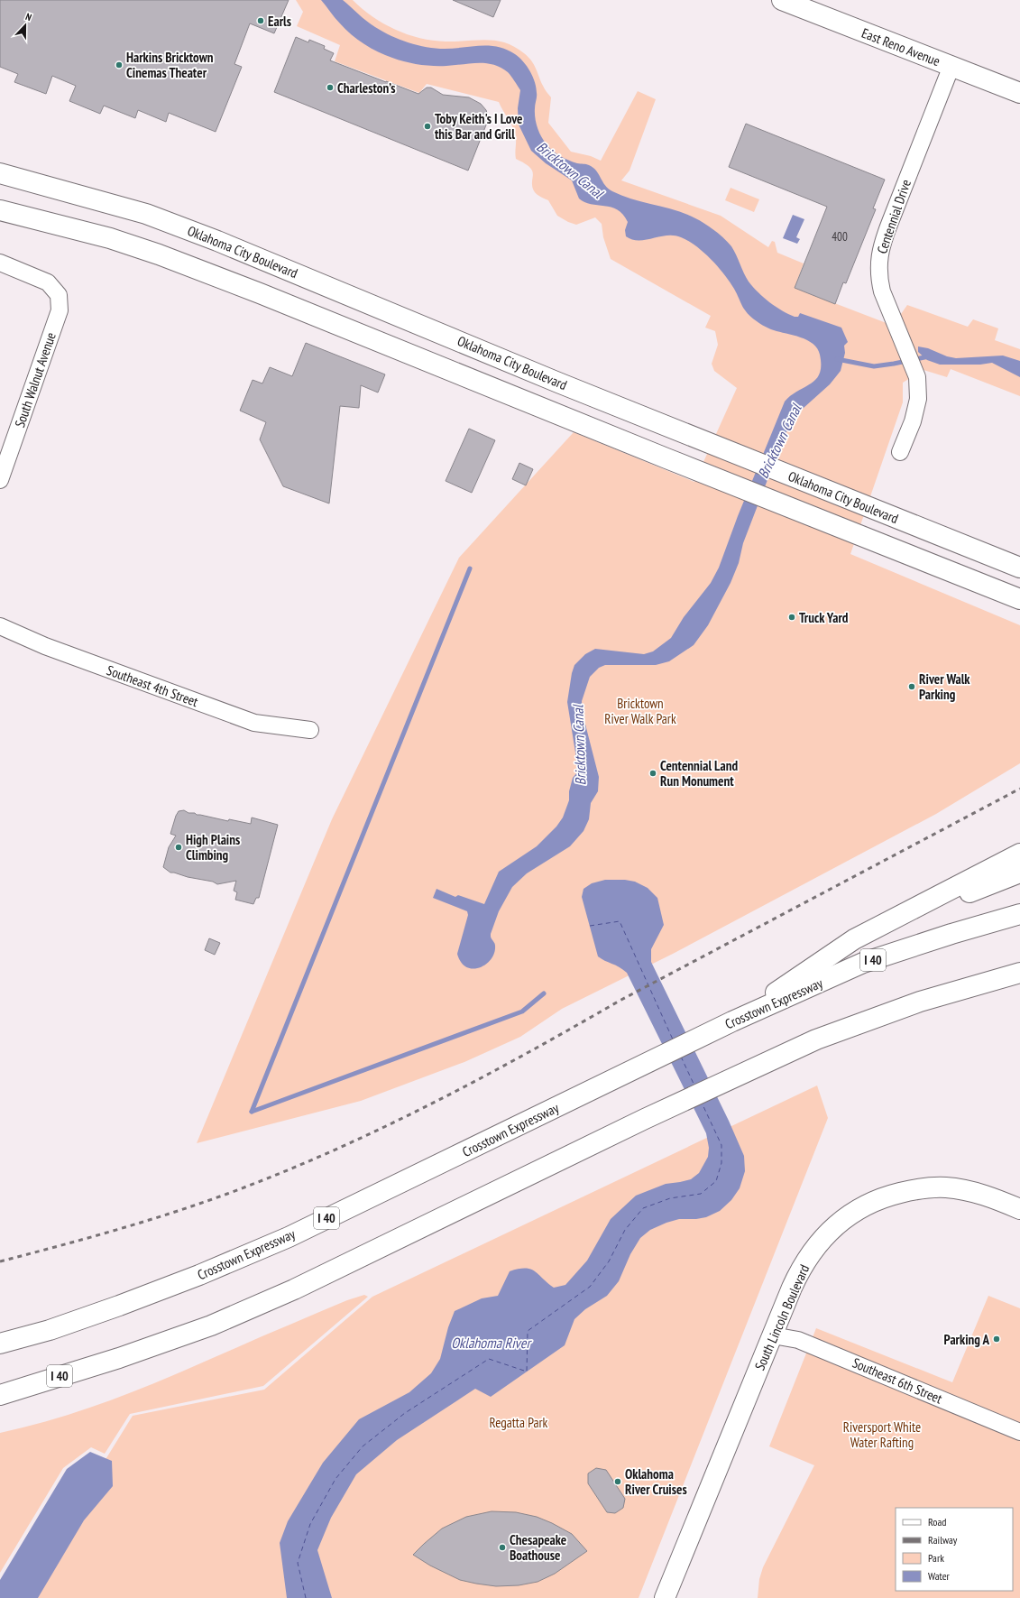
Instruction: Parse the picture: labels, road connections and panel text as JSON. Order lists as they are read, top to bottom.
{
  "streets": {
    "main road": [
      "East Reno Avenue",
      "Oklahoma City Boulevard",
      "I 40",
      "Crosstown Expressway",
      "South Lincoln Boulevard"
    ],
    "street": [
      "Centennial Drive",
      "South Walnut Avenue",
      "Southeast 4th Street",
      "Southeast 6th Street"
    ]
  },
  "crossings": [
    ["East Reno Avenue", "Centennial Drive"],
    ["South Lincoln Boulevard", "Southeast 6th Street"]
  ],
  "water": ["Bricktown Canal", "Oklahoma River"],
  "parks": ["Bricktown River Walk Park", "Regatta Park", "Riversport White Water Rafting"],
  "places": [
    "Earls",
    "Harkins Bricktown Cinemas Theater",
    "Charleston’s",
    "Toby Keith's I Love this Bar and Grill",
    "Truck Yard",
    "River Walk Parking",
    "Centennial Land Run Monument",
    "High Plains Climbing",
    "Parking A",
    "Oklahoma River Cruises",
    "Chesapeake Boathouse"
  ],
  "house_numbers": ["400"],
  "legend": [
    "Road",
    "Railway",
    "Park",
    "Water"
  ],
  "north": "top"
}
